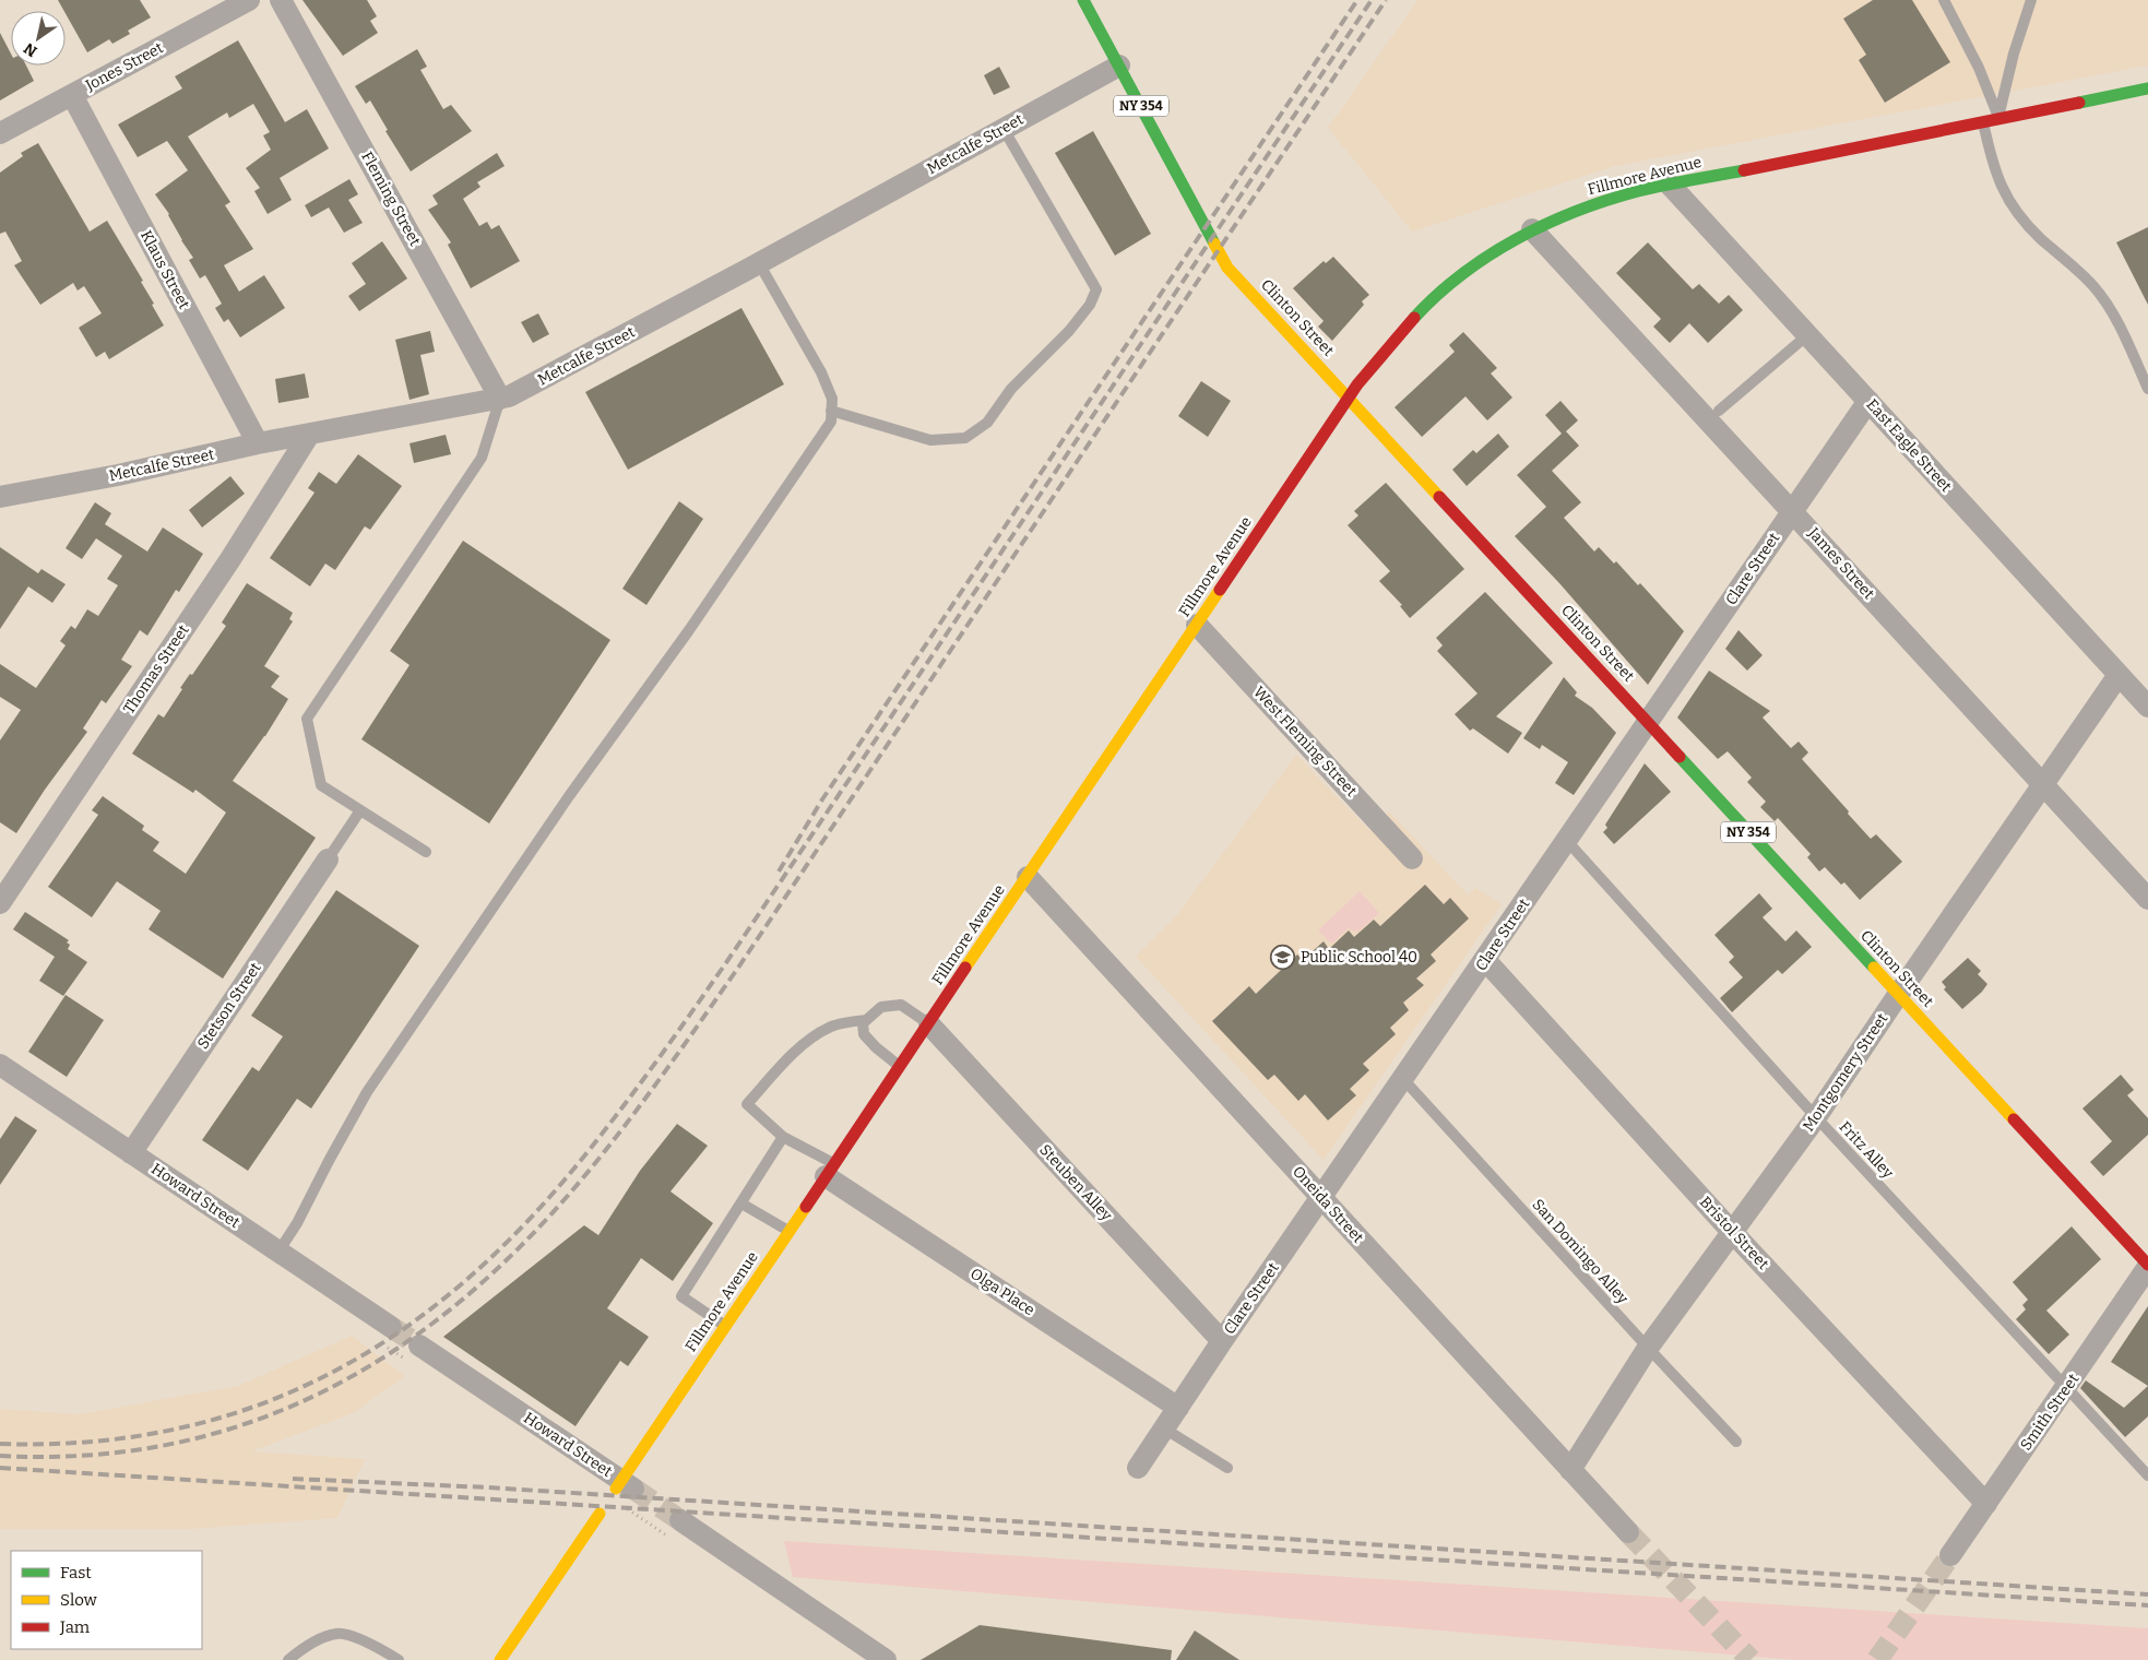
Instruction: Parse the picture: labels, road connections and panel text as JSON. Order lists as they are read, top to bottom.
{
  "streets": {
    "street": [
      "Jones Street",
      "NY 354",
      "Metcalfe Street",
      "Fillmore Avenue",
      "Fleming Street",
      "Klaus Street",
      "Clinton Street",
      "East Eagle Street",
      "James Street",
      "Clare Street",
      "Thomas Street",
      "West Fleming Street",
      "Stetson Street",
      "Montgomery Street",
      "Steuben Alley",
      "Howard Street",
      "Oneida Street",
      "Bristol Street",
      "Olga Place",
      "Smith Street"
    ],
    "lane": ["Fritz Alley", "San Domingo Alley"]
  },
  "crossings": [
    ["Jones Street", "Klaus Street"],
    ["Metcalfe Street", "Fleming Street"],
    ["Metcalfe Street", "Klaus Street"],
    ["Metcalfe Street", "Clinton Street"],
    ["Metcalfe Street", "Thomas Street"],
    ["Fillmore Avenue", "Clinton Street"],
    ["Fillmore Avenue", "East Eagle Street"],
    ["Fillmore Avenue", "James Street"],
    ["Fillmore Avenue", "West Fleming Street"],
    ["Fillmore Avenue", "Steuben Alley"],
    ["Fillmore Avenue", "Howard Street"],
    ["Fillmore Avenue", "Oneida Street"],
    ["Fillmore Avenue", "Olga Place"],
    ["Clinton Street", "Clare Street"],
    ["Clinton Street", "Montgomery Street"],
    ["Clinton Street", "Smith Street"],
    ["East Eagle Street", "Clare Street"],
    ["East Eagle Street", "Montgomery Street"],
    ["James Street", "Clare Street"],
    ["James Street", "Montgomery Street"],
    ["Clare Street", "Fritz Alley"],
    ["Clare Street", "Steuben Alley"],
    ["Clare Street", "Oneida Street"],
    ["Clare Street", "Bristol Street"],
    ["Clare Street", "San Domingo Alley"],
    ["Clare Street", "Olga Place"],
    ["Stetson Street", "Howard Street"],
    ["Montgomery Street", "Fritz Alley"],
    ["Montgomery Street", "Oneida Street"],
    ["Montgomery Street", "Bristol Street"],
    ["Montgomery Street", "San Domingo Alley"],
    ["Fritz Alley", "Smith Street"],
    ["Bristol Street", "Smith Street"]
  ],
  "places": {
    "school or university": ["Public School 40"]
  },
  "legend": ["Fast", "Slow", "Jam"],
  "north": "bottom left"
}
